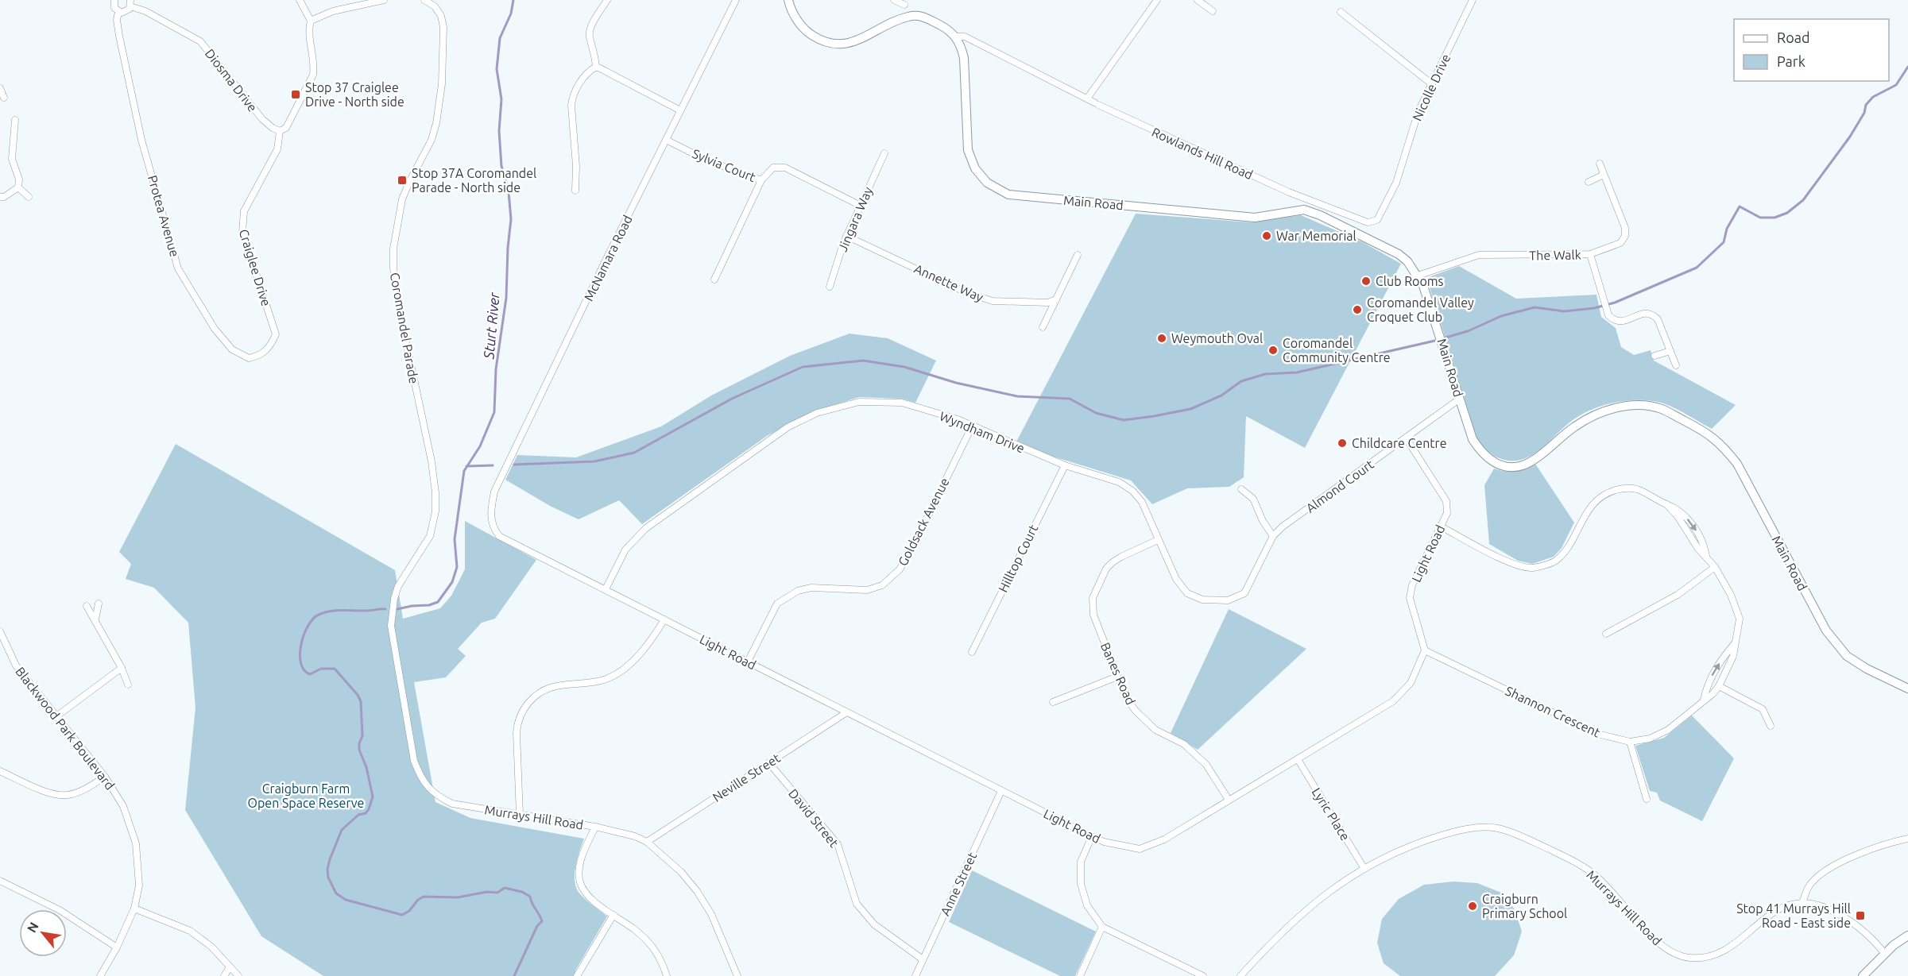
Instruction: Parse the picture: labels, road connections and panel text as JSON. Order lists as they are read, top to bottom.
{
  "streets": {
    "main road": ["Main Road"],
    "street": [
      "Diosma Drive",
      "Nicolle Drive",
      "Rowlands Hill Road",
      "Sylvia Court",
      "Protea Avenue",
      "Jingara Way",
      "The Walk",
      "McNamara Road",
      "Craiglee Drive",
      "Annette Way",
      "Coromandel Parade",
      "Wyndham Drive",
      "Almond Court",
      "Goldsack Avenue",
      "Light Road",
      "Hilltop Court",
      "Banes Road",
      "Shannon Crescent",
      "Blackwood Park Boulevard",
      "Neville Street",
      "Lyric Place",
      "Murrays Hill Road",
      "David Street",
      "Anne Street"
    ]
  },
  "crossings": [
    ["Diosma Drive", "Craiglee Drive"],
    ["Nicolle Drive", "Rowlands Hill Road"],
    ["Rowlands Hill Road", "Main Road"],
    ["Sylvia Court", "McNamara Road"],
    ["Main Road", "The Walk"],
    ["Main Road", "Almond Court"],
    ["Protea Avenue", "Craiglee Drive"],
    ["Jingara Way", "Annette Way"],
    ["McNamara Road", "Light Road"],
    ["Coromandel Parade", "Murrays Hill Road"],
    ["Wyndham Drive", "Almond Court"],
    ["Wyndham Drive", "Goldsack Avenue"],
    ["Wyndham Drive", "Light Road"],
    ["Wyndham Drive", "Hilltop Court"],
    ["Wyndham Drive", "Banes Road"],
    ["Almond Court", "Light Road"],
    ["Goldsack Avenue", "Light Road"],
    ["Light Road", "Banes Road"],
    ["Light Road", "Shannon Crescent"],
    ["Light Road", "Neville Street"],
    ["Light Road", "Lyric Place"],
    ["Light Road", "Anne Street"],
    ["Neville Street", "Murrays Hill Road"],
    ["Neville Street", "David Street"],
    ["Lyric Place", "Murrays Hill Road"],
    ["David Street", "Anne Street"]
  ],
  "water": ["Sturt River"],
  "parks": ["Craigburn Farm Open Space Reserve"],
  "places": {
    "transit": ["Stop 37 Craiglee Drive - North side", "Stop 37A Coromandel Parade - North side", "Stop 41 Murrays Hill Road - East side"],
    "other": [
      "War Memorial",
      "Club Rooms",
      "Coromandel Valley Croquet Club",
      "Weymouth Oval",
      "Coromandel Community Centre",
      "Childcare Centre",
      "Craigburn Primary School"
    ]
  },
  "legend": ["Road", "Park"],
  "north": "top left"
}
